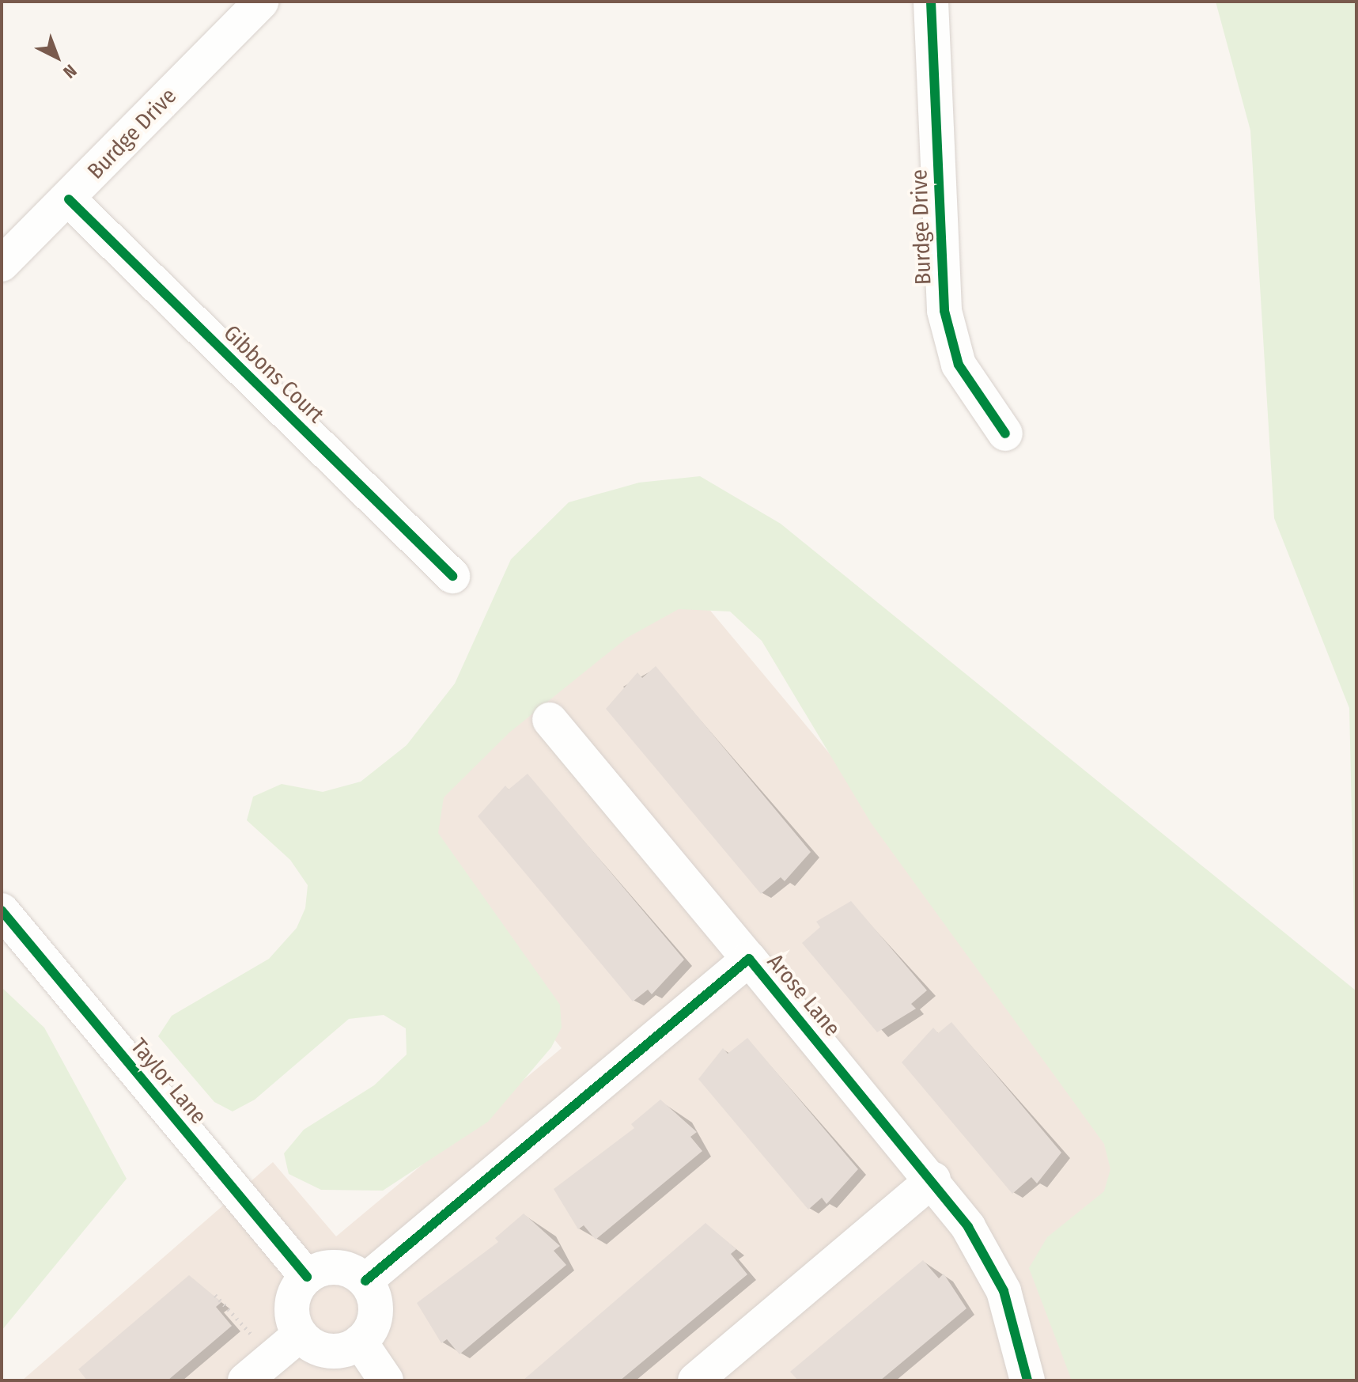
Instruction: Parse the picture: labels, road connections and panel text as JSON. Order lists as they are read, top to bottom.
{
  "streets": {
    "street": [
      "Burdge Drive",
      "Gibbons Court",
      "Arose Lane",
      "Taylor Lane"
    ]
  },
  "crossings": [
    ["Burdge Drive", "Gibbons Court"],
    ["Arose Lane", "Taylor Lane"]
  ],
  "north": "bottom right"
}
